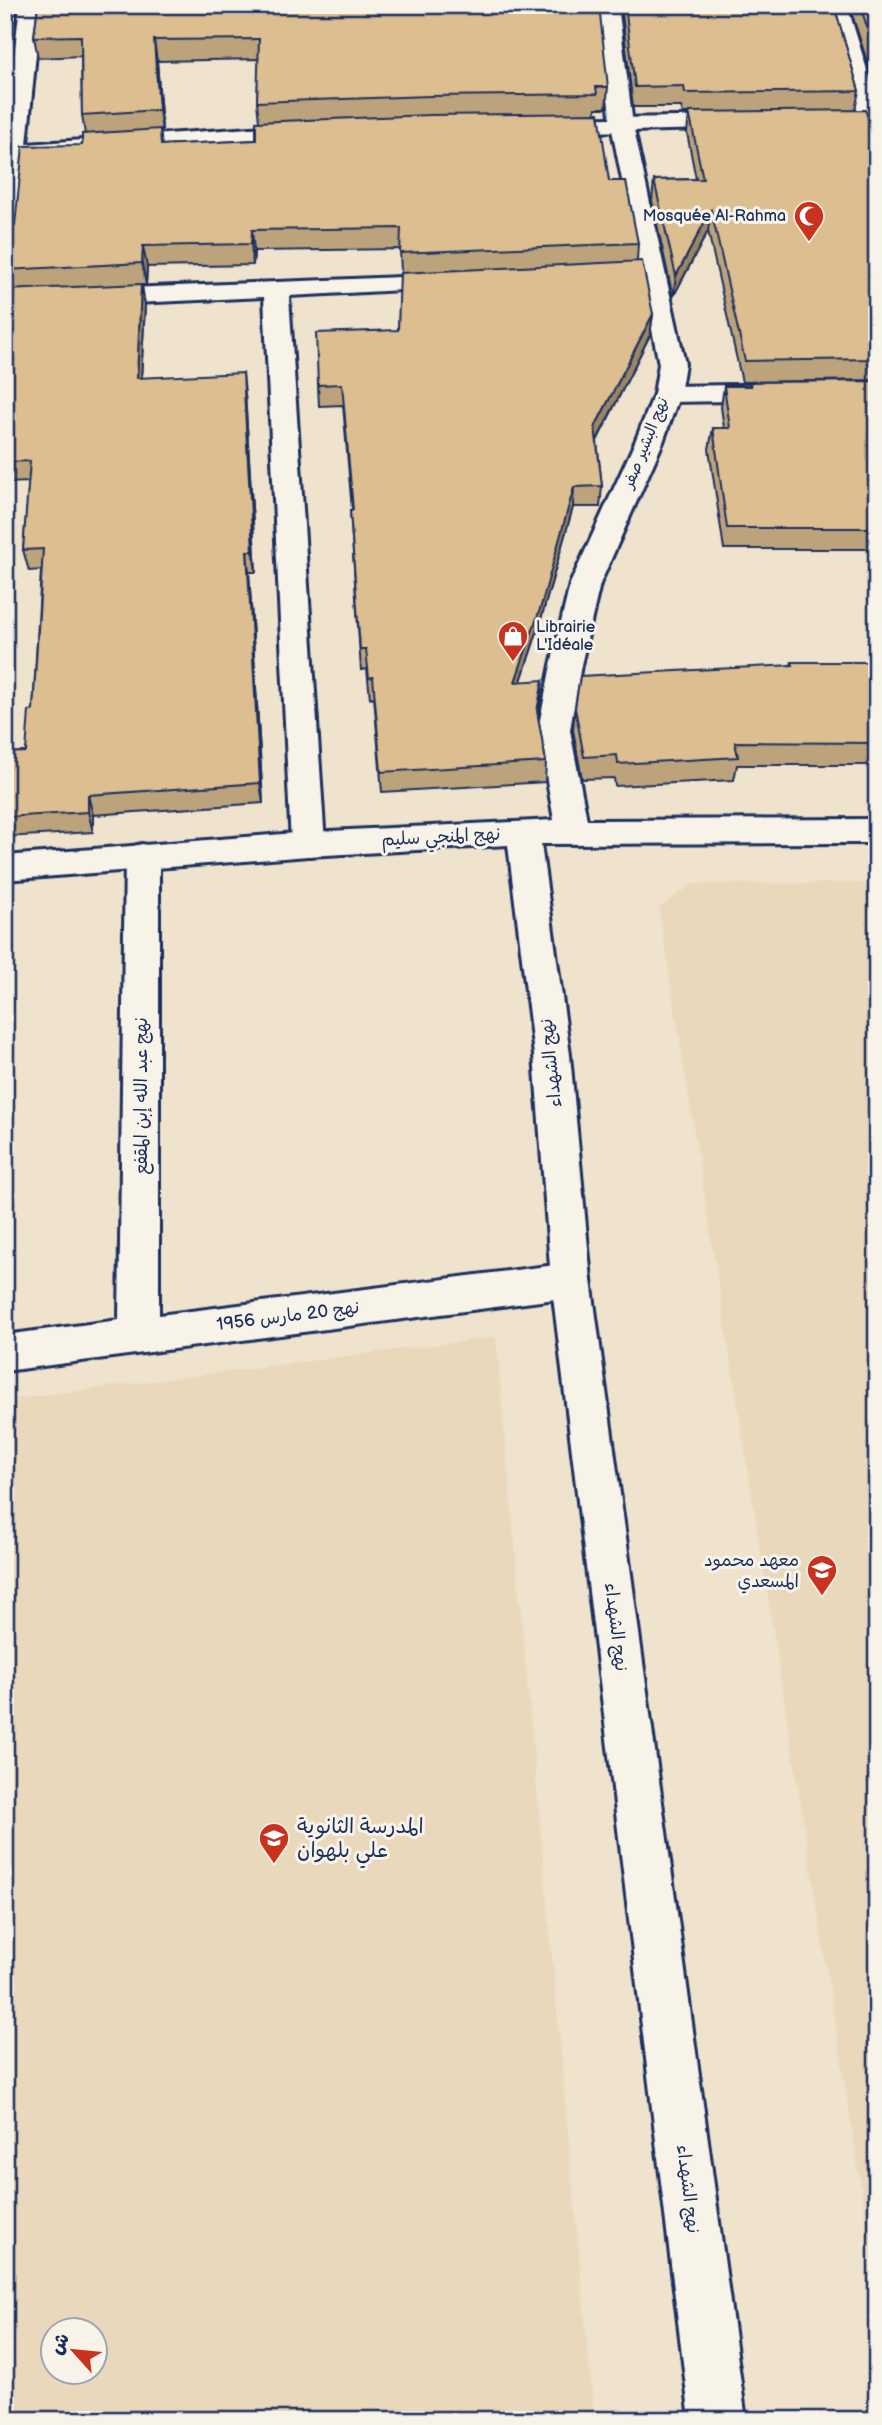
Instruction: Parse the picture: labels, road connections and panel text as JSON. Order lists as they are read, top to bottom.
{
  "streets": {
    "street": [
      "نهج البشير صفر",
      "نهج المنجي سليم",
      "نهج الشهداء",
      "نهج عبد الله إبن المقفع",
      "نهج 20 مارس 1956"
    ]
  },
  "crossings": [
    ["نهج البشير صفر", "نهج المنجي سليم"],
    ["نهج المنجي سليم", "نهج الشهداء"],
    ["نهج المنجي سليم", "نهج عبد الله إبن المقفع"],
    ["نهج الشهداء", "نهج 20 مارس 1956"],
    ["نهج عبد الله إبن المقفع", "نهج 20 مارس 1956"]
  ],
  "places": {
    "mosque": ["Mosquée Al-Rahma"],
    "shop": ["Librairie L'Idéale"],
    "school or university": ["معهد محمود المسعدي", "المدرسة الثانوية علي بلهوان"]
  },
  "north": "top left"
}
